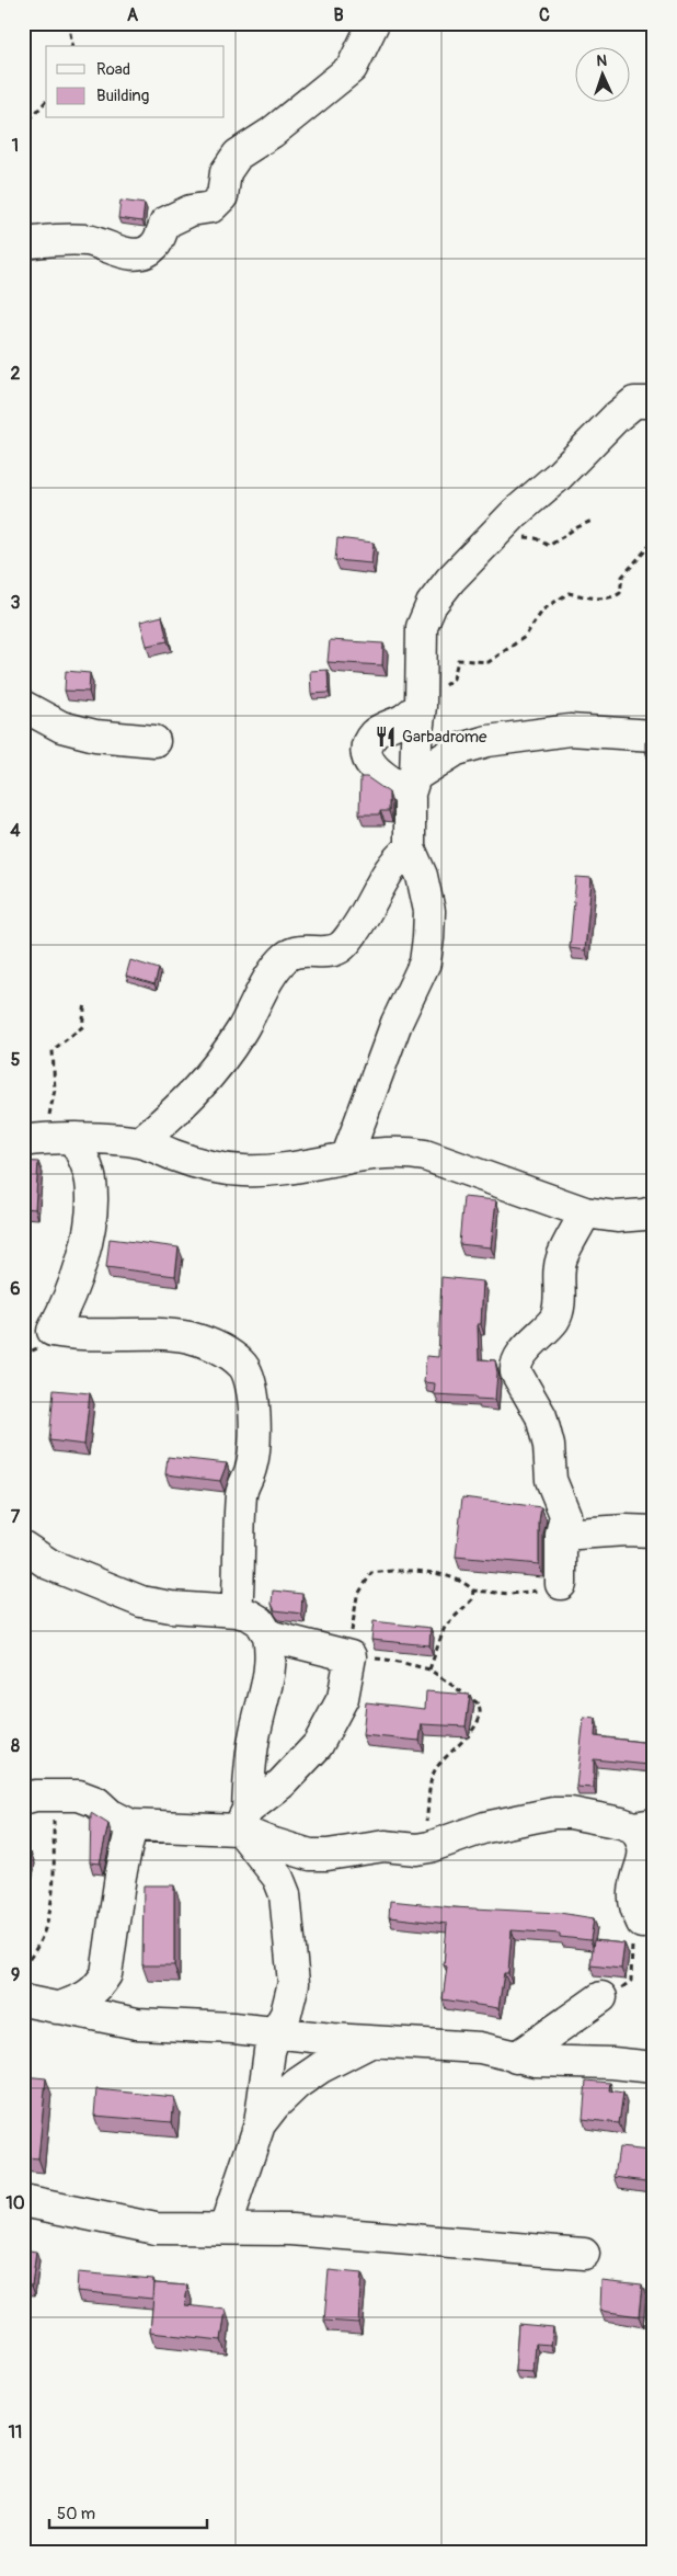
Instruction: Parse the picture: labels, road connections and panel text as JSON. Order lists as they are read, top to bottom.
{
  "places": {
    "restaurant": ["Garbadrome"]
  },
  "legend": ["Road", "Building"],
  "scale_bar": "50 m",
  "north": "top",
  "grid": {
    "columns": ["A", "B", "C"],
    "rows": [
      "1",
      "2",
      "3",
      "4",
      "5",
      "6",
      "7",
      "8",
      "9",
      "10",
      "11"
    ]
  }
}
